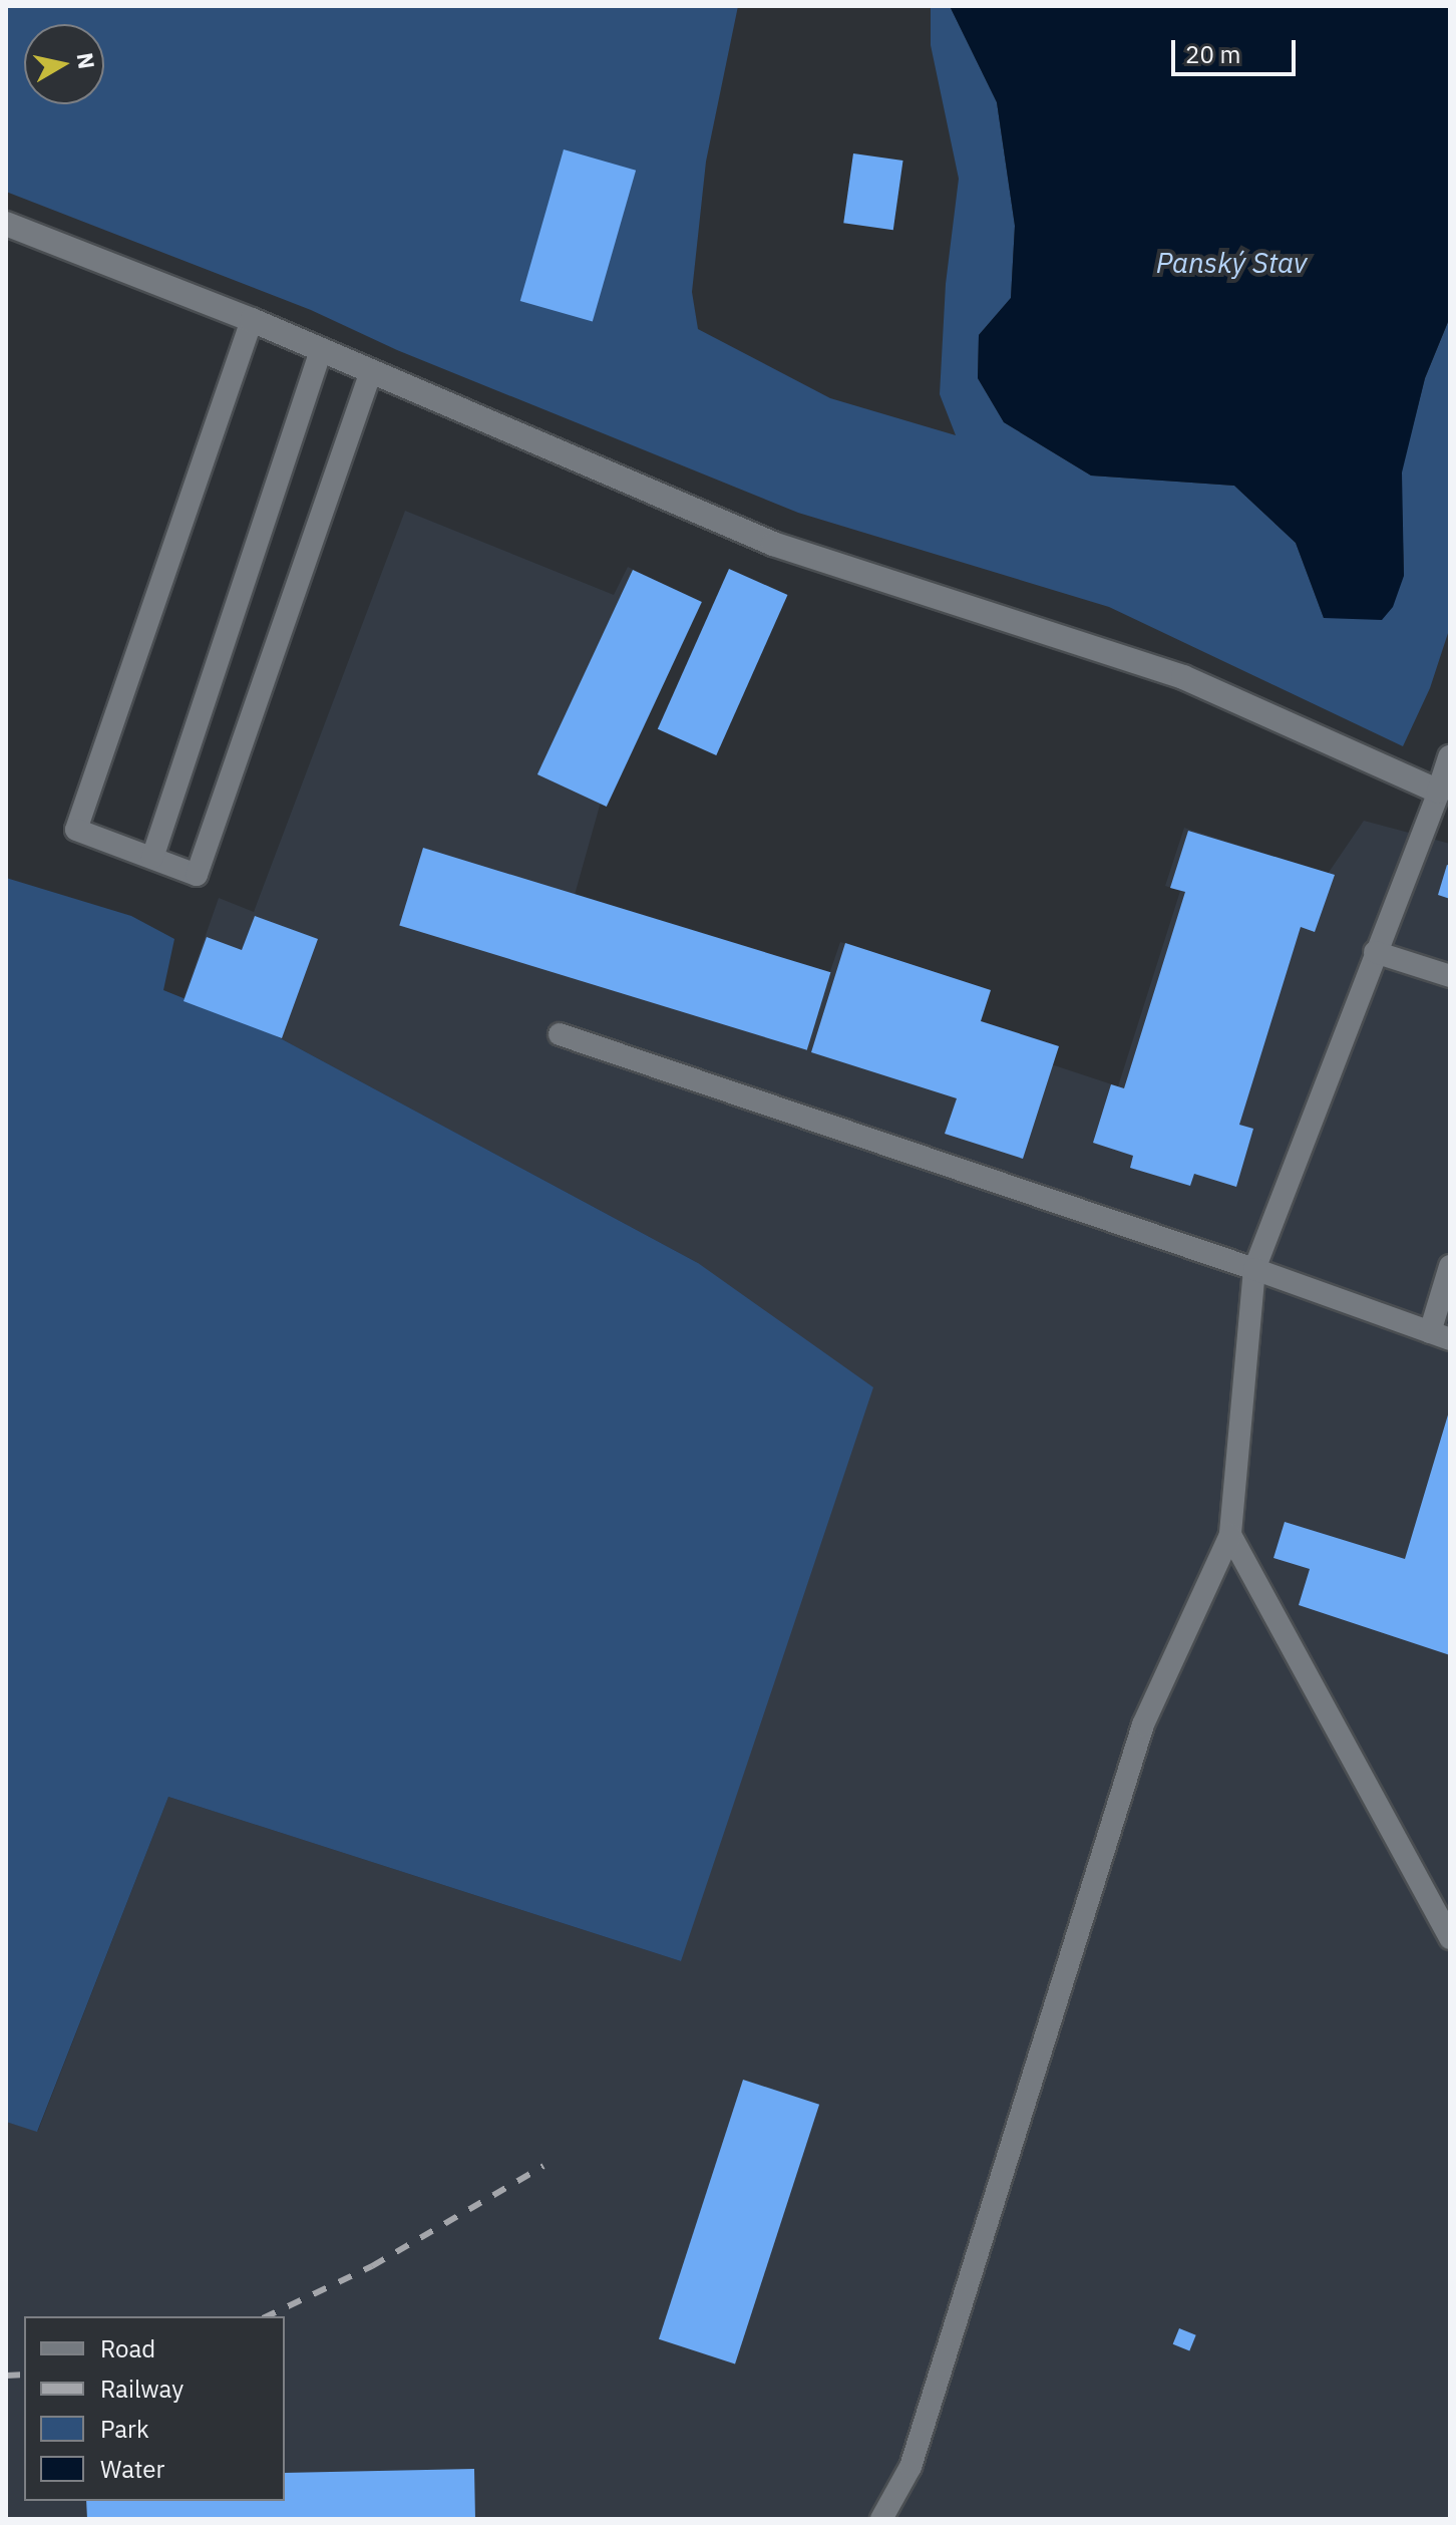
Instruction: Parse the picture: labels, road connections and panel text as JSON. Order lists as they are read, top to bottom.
{
  "water": ["Panský Stav"],
  "legend": [
    "Road",
    "Railway",
    "Park",
    "Water"
  ],
  "scale_bar": "20 m",
  "north": "right"
}
